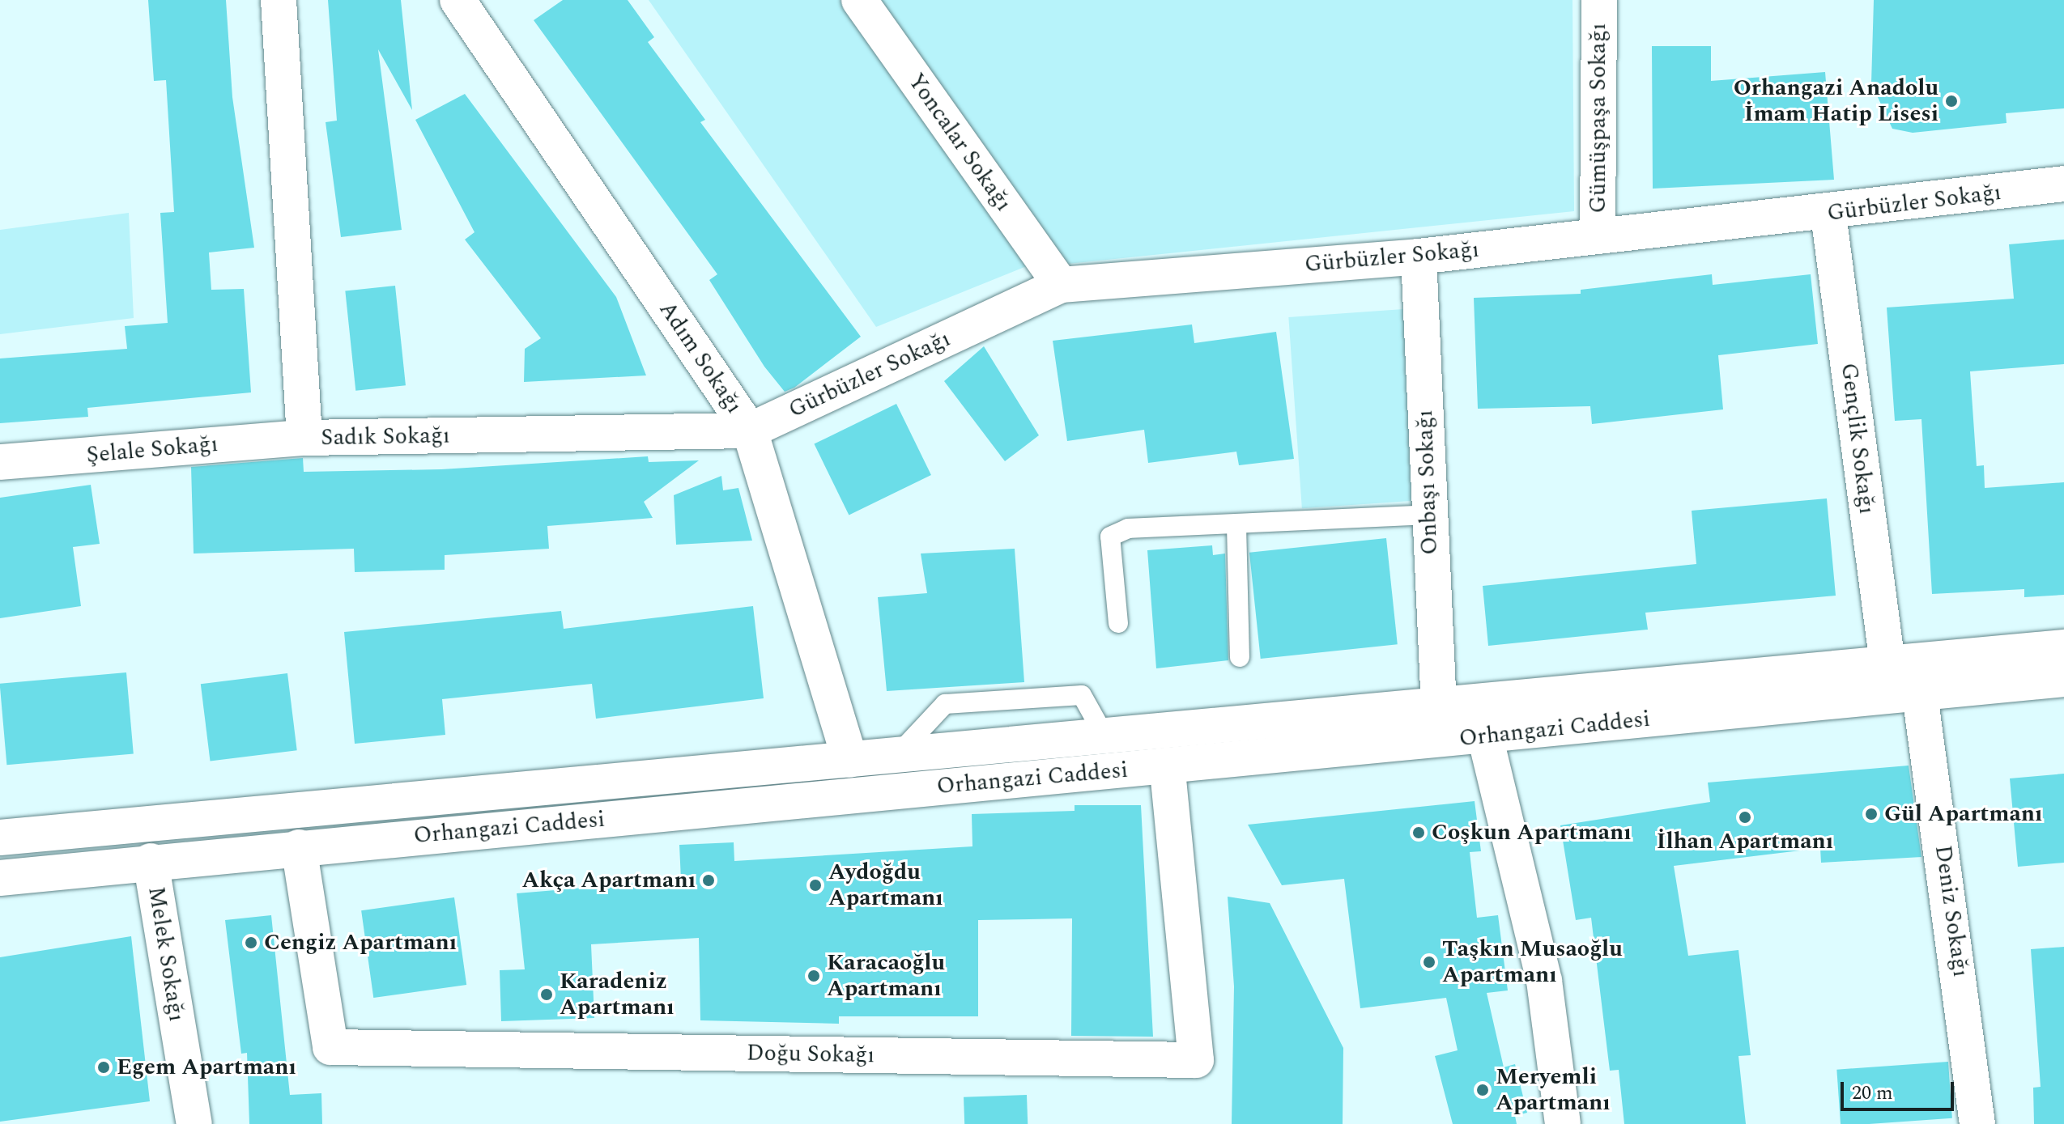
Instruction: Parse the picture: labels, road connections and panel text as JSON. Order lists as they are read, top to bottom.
{
  "streets": {
    "street": [
      "Gümüşpaşa Sokağı",
      "Yoncalar Sokağı",
      "Gürbüzler Sokağı",
      "Adım Sokağı",
      "Sadık Sokağı",
      "Gençlik Sokağı",
      "Şelale Sokağı",
      "Onbaşı Sokağı",
      "Orhangazi Caddesi",
      "Deniz Sokağı",
      "Melek Sokağı",
      "Doğu Sokağı"
    ]
  },
  "crossings": [
    ["Gümüşpaşa Sokağı", "Gürbüzler Sokağı"],
    ["Yoncalar Sokağı", "Gürbüzler Sokağı"],
    ["Gürbüzler Sokağı", "Adım Sokağı"],
    ["Gürbüzler Sokağı", "Sadık Sokağı"],
    ["Gürbüzler Sokağı", "Gençlik Sokağı"],
    ["Gürbüzler Sokağı", "Onbaşı Sokağı"],
    ["Adım Sokağı", "Sadık Sokağı"],
    ["Adım Sokağı", "Orhangazi Caddesi"],
    ["Sadık Sokağı", "Şelale Sokağı"],
    ["Gençlik Sokağı", "Orhangazi Caddesi"],
    ["Gençlik Sokağı", "Deniz Sokağı"],
    ["Onbaşı Sokağı", "Orhangazi Caddesi"],
    ["Orhangazi Caddesi", "Deniz Sokağı"],
    ["Orhangazi Caddesi", "Melek Sokağı"],
    ["Orhangazi Caddesi", "Doğu Sokağı"]
  ],
  "places": [
    "Orhangazi Anadolu İmam Hatip Lisesi",
    "Gül Apartmanı",
    "İlhan Apartmanı",
    "Coşkun Apartmanı",
    "Akça Apartmanı",
    "Aydoğdu Apartmanı",
    "Cengiz Apartmanı",
    "Taşkın Musaoğlu Apartmanı",
    "Karacaoğlu Apartmanı",
    "Karadeniz Apartmanı",
    "Egem Apartmanı",
    "Meryemli Apartmanı"
  ],
  "scale_bar": "20 m"
}
